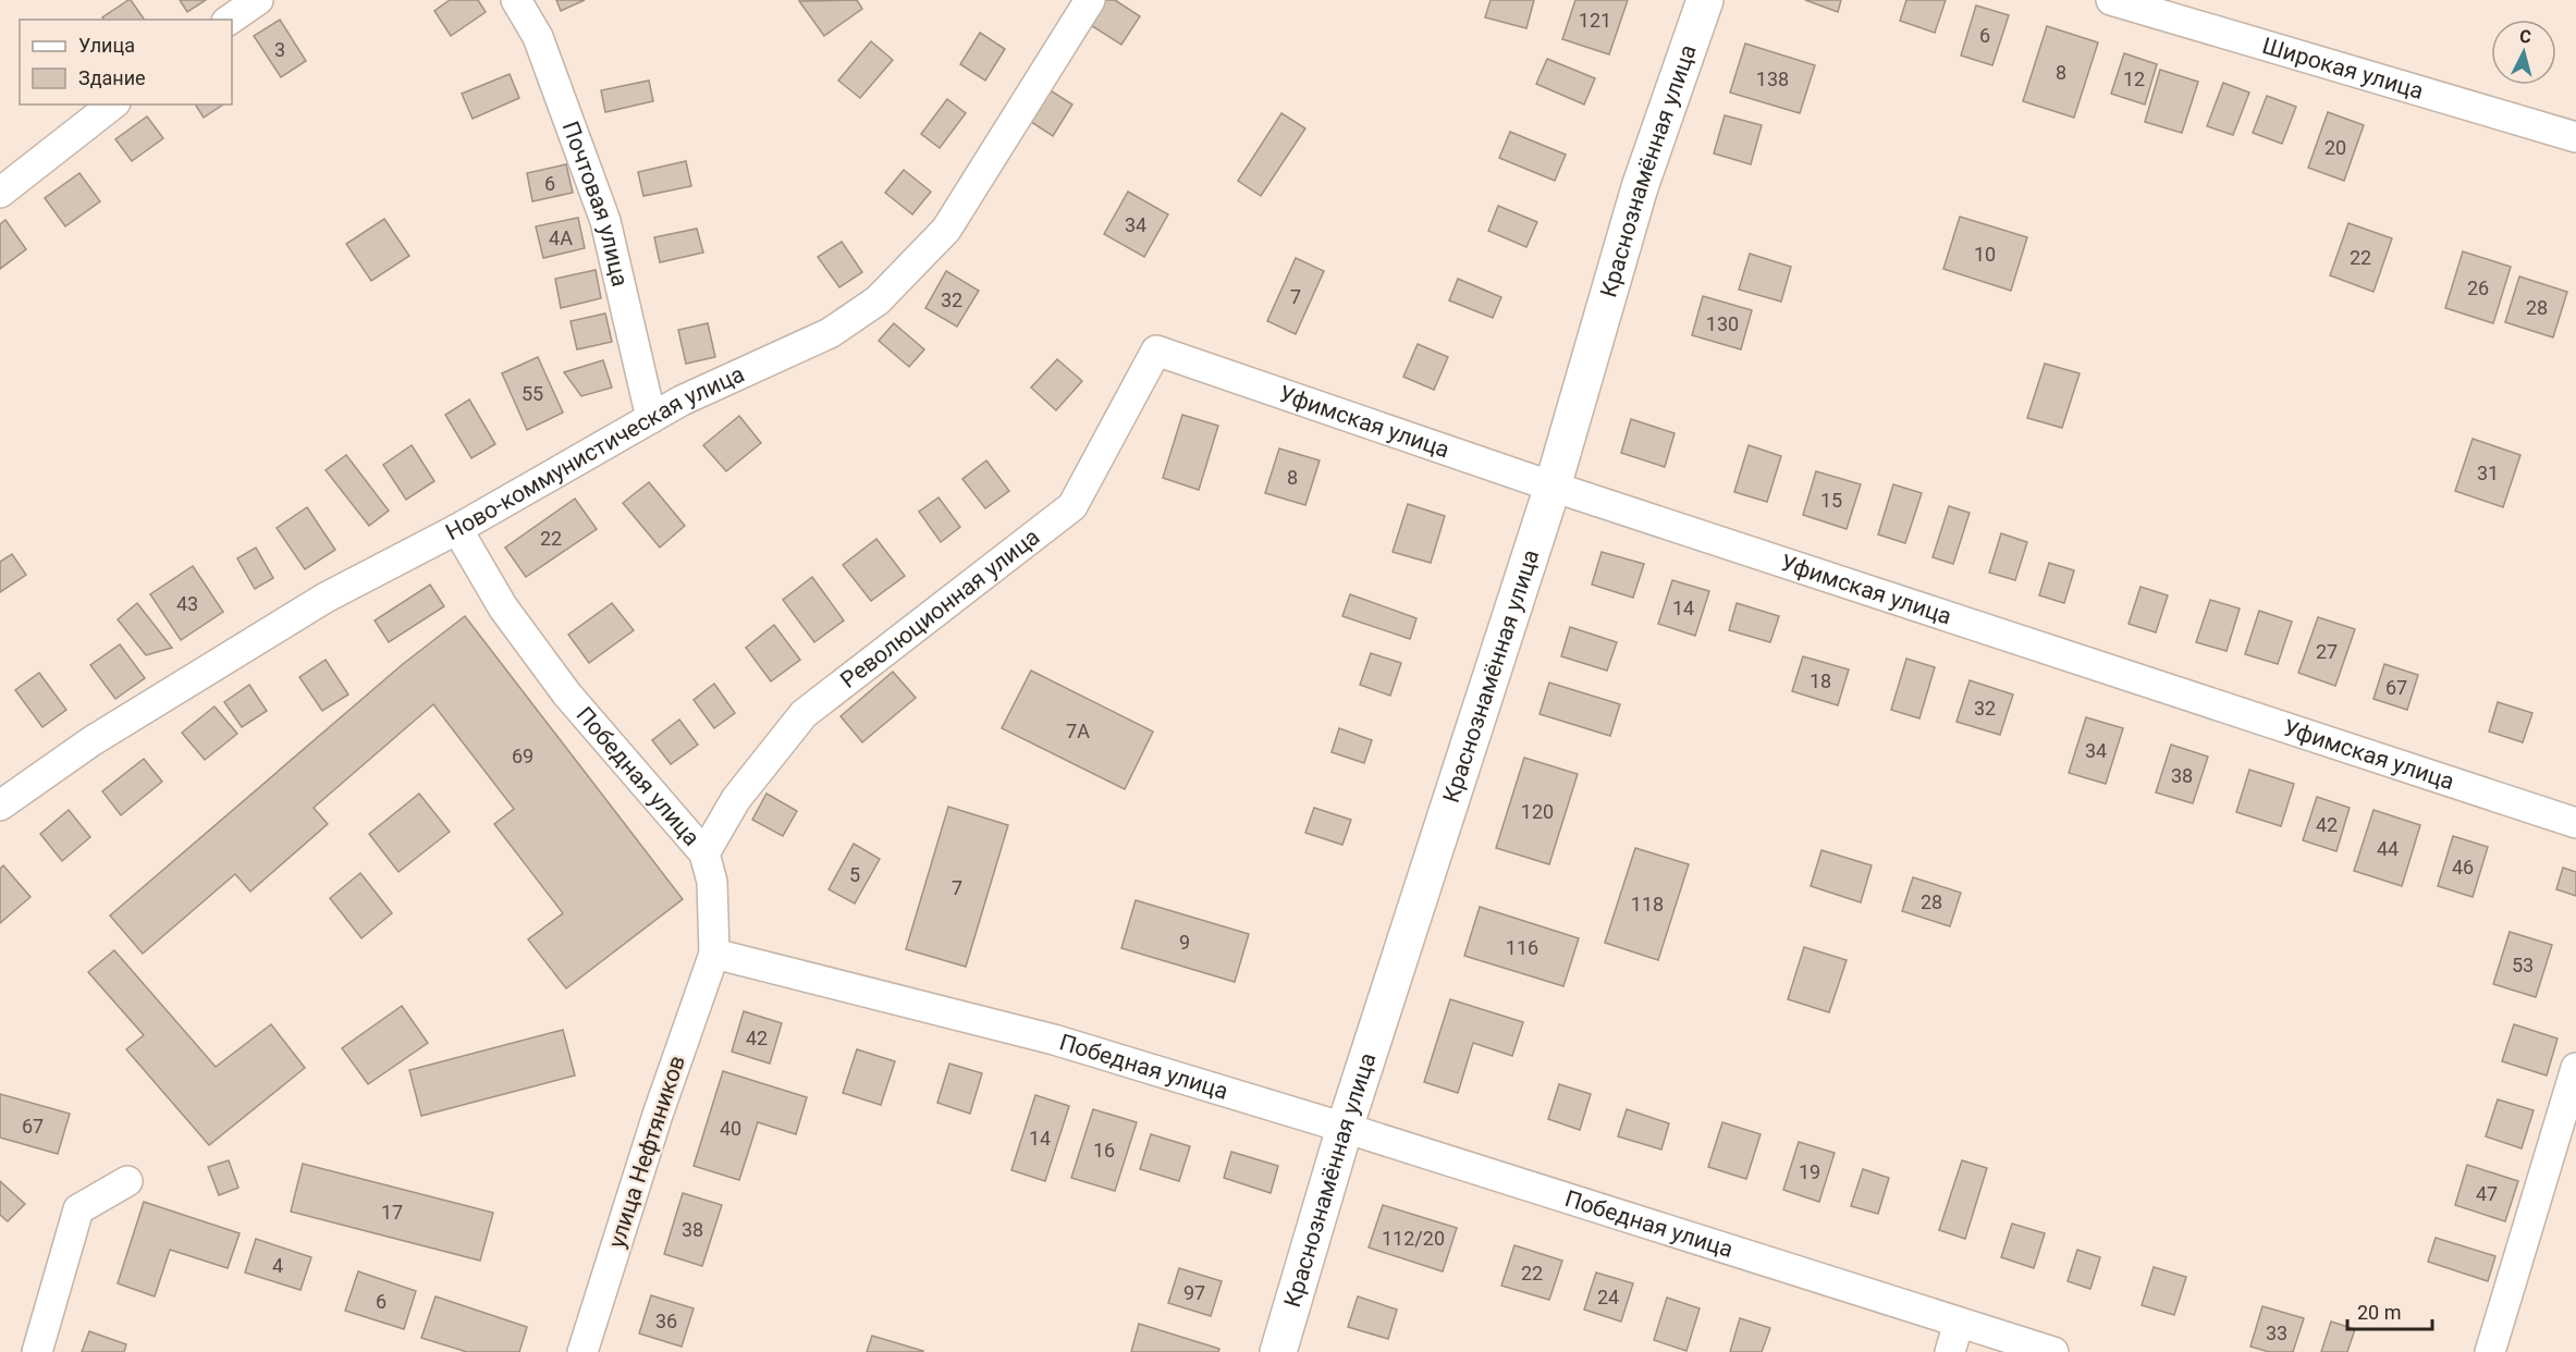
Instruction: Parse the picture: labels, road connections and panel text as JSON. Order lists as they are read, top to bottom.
{
  "streets": {
    "street": [
      "Широкая улица",
      "Краснознамённая улица",
      "Почтовая улица",
      "Уфимская улица",
      "Ново-коммунистическая улица",
      "Революционная улица",
      "Победная улица",
      "улица Нефтяников"
    ]
  },
  "crossings": [
    ["Краснознамённая улица", "Уфимская улица"],
    ["Краснознамённая улица", "Победная улица"],
    ["Почтовая улица", "Ново-коммунистическая улица"],
    ["Уфимская улица", "Революционная улица"],
    ["Ново-коммунистическая улица", "Победная улица"],
    ["Революционная улица", "Победная улица"],
    ["Победная улица", "улица Нефтяников"]
  ],
  "house_numbers": [
    "121",
    "6",
    "3",
    "8",
    "138",
    "12",
    "20",
    "6",
    "34",
    "4А",
    "10",
    "22",
    "26",
    "7",
    "32",
    "28",
    "130",
    "55",
    "31",
    "8",
    "15",
    "22",
    "43",
    "14",
    "27",
    "18",
    "67",
    "32",
    "7А",
    "34",
    "69",
    "38",
    "120",
    "42",
    "44",
    "46",
    "5",
    "7",
    "28",
    "118",
    "9",
    "116",
    "53",
    "42",
    "67",
    "40",
    "14",
    "16",
    "19",
    "47",
    "17",
    "38",
    "112/20",
    "4",
    "22",
    "97",
    "24",
    "6",
    "36",
    "33"
  ],
  "legend": ["Улица", "Здание"],
  "scale_bar": "20 m",
  "north": "top"
}
